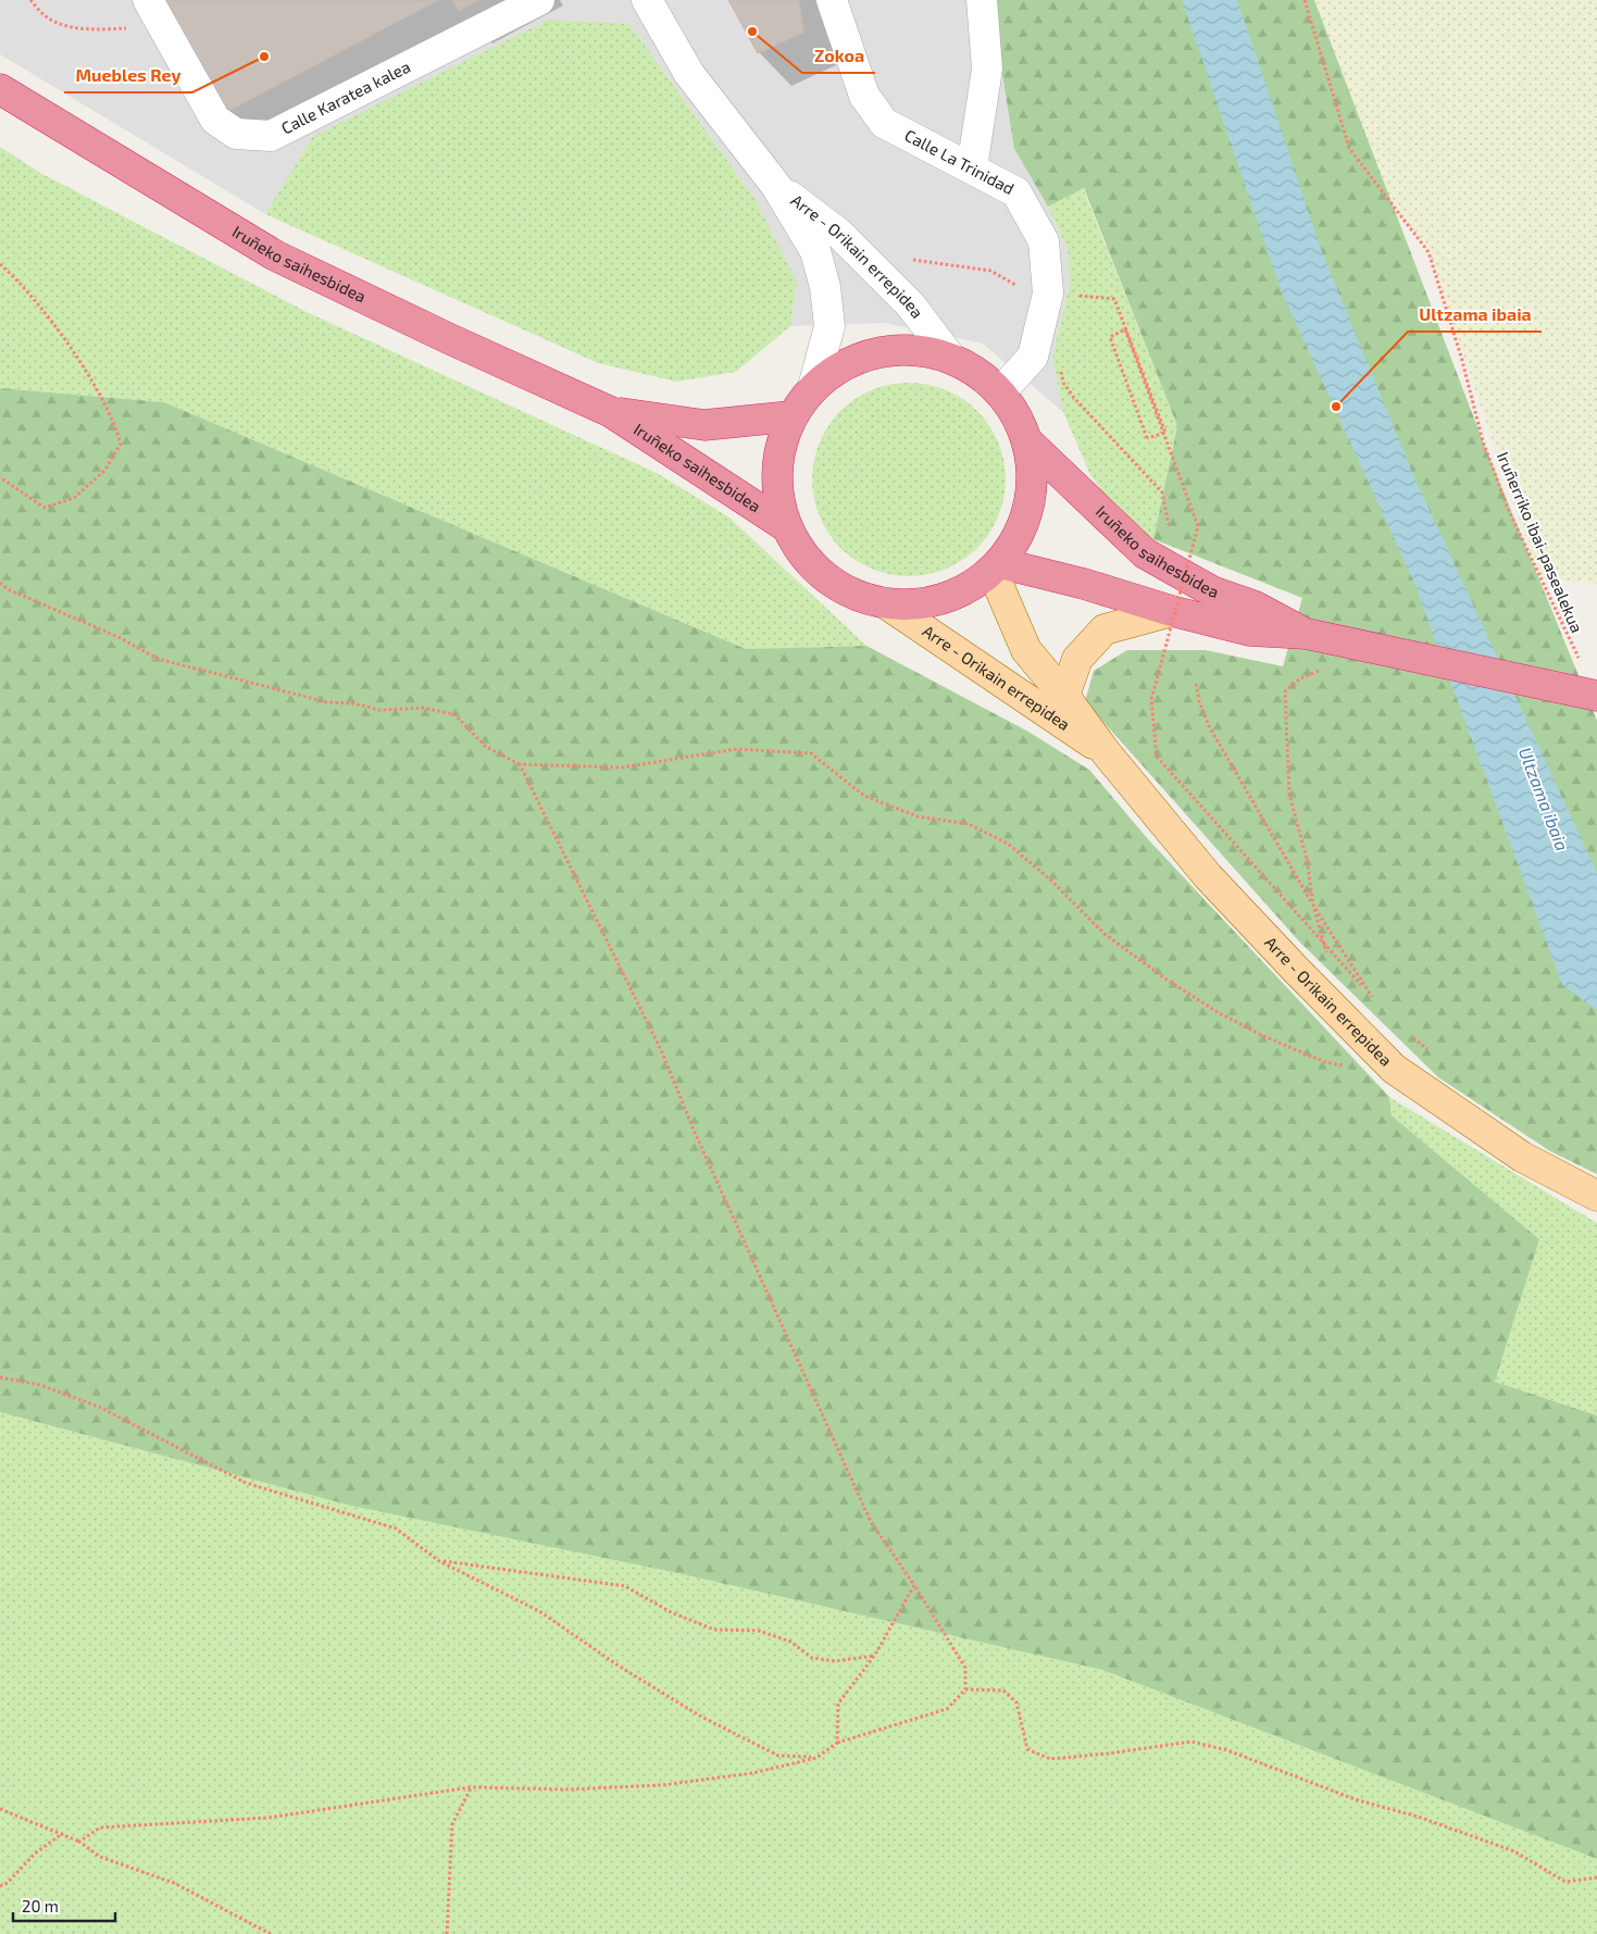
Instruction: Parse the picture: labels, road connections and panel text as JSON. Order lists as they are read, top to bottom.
{
  "streets": {
    "highway": ["Iruñeko saihesbidea"],
    "main road": ["Arre - Orikain errepidea"],
    "street": ["Calle Karatea kalea", "Calle La Trinidad"],
    "path": ["Iruñerriko ibai-pasealekua"]
  },
  "crossings": [
    ["Arre - Orikain errepidea", "Iruñeko saihesbidea"]
  ],
  "water": ["Ultzama ibaia"],
  "places": ["Zokoa", "Muebles Rey", "Ultzama ibaia"],
  "scale_bar": "20 m"
}
